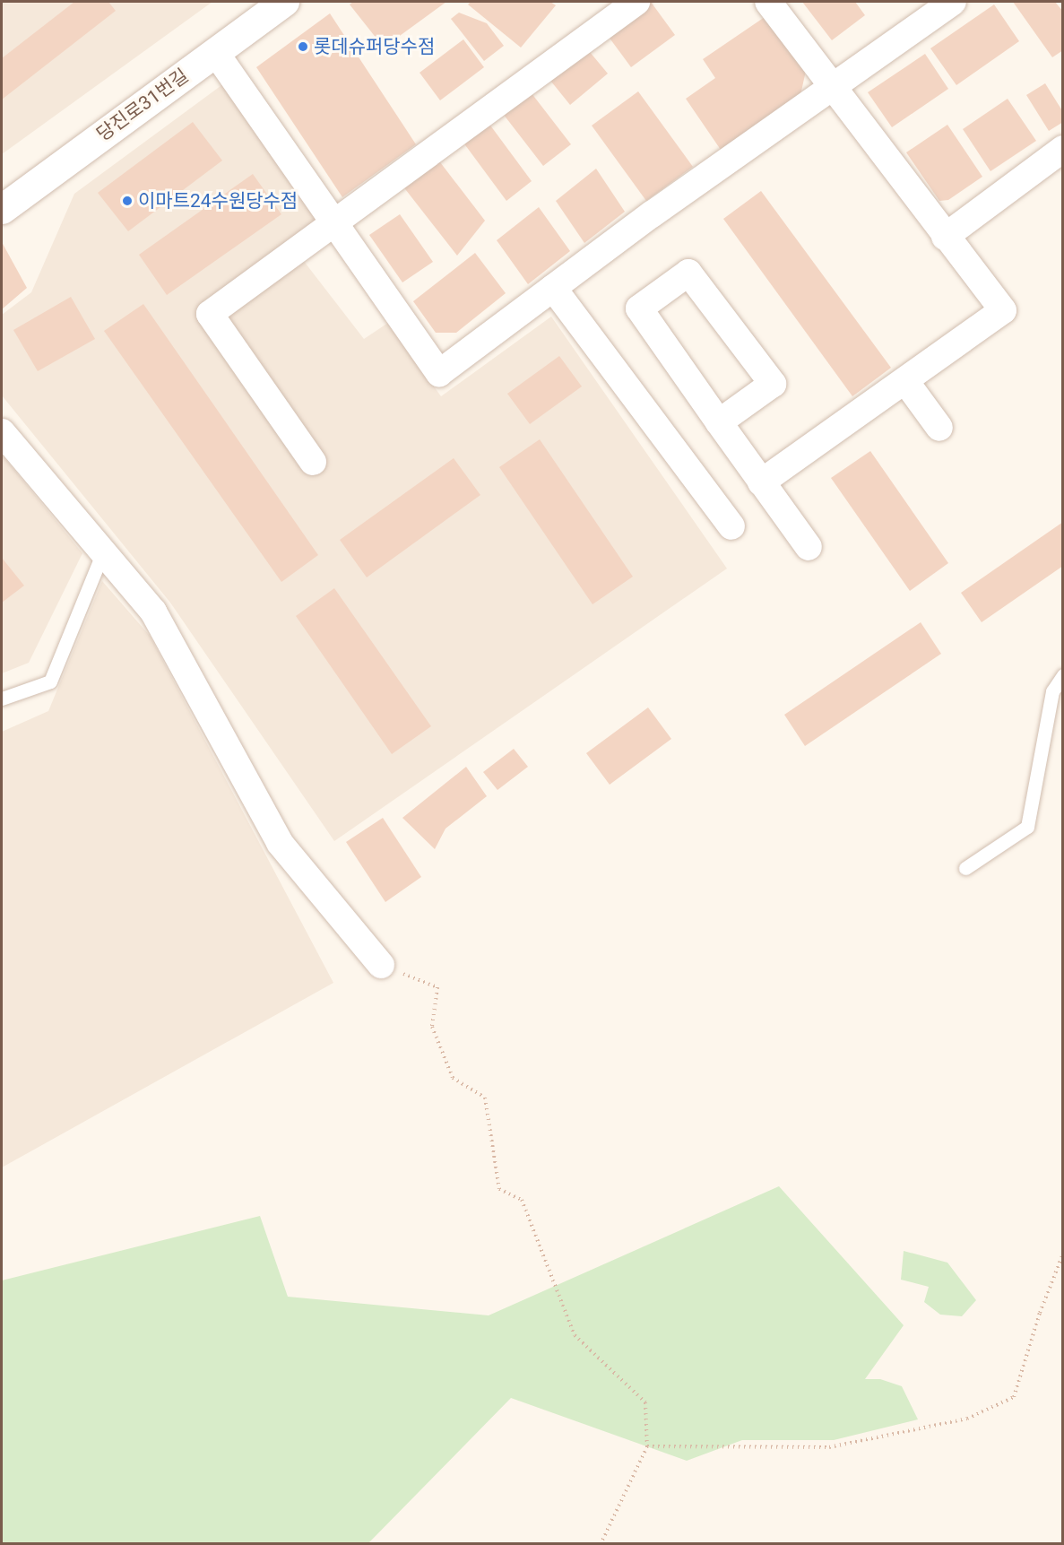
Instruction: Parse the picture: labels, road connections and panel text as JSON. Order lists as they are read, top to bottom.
{
  "streets": {
    "street": ["당진로31번길"]
  },
  "places": ["롯데슈퍼당수점", "이마트24수원당수점"]
}
